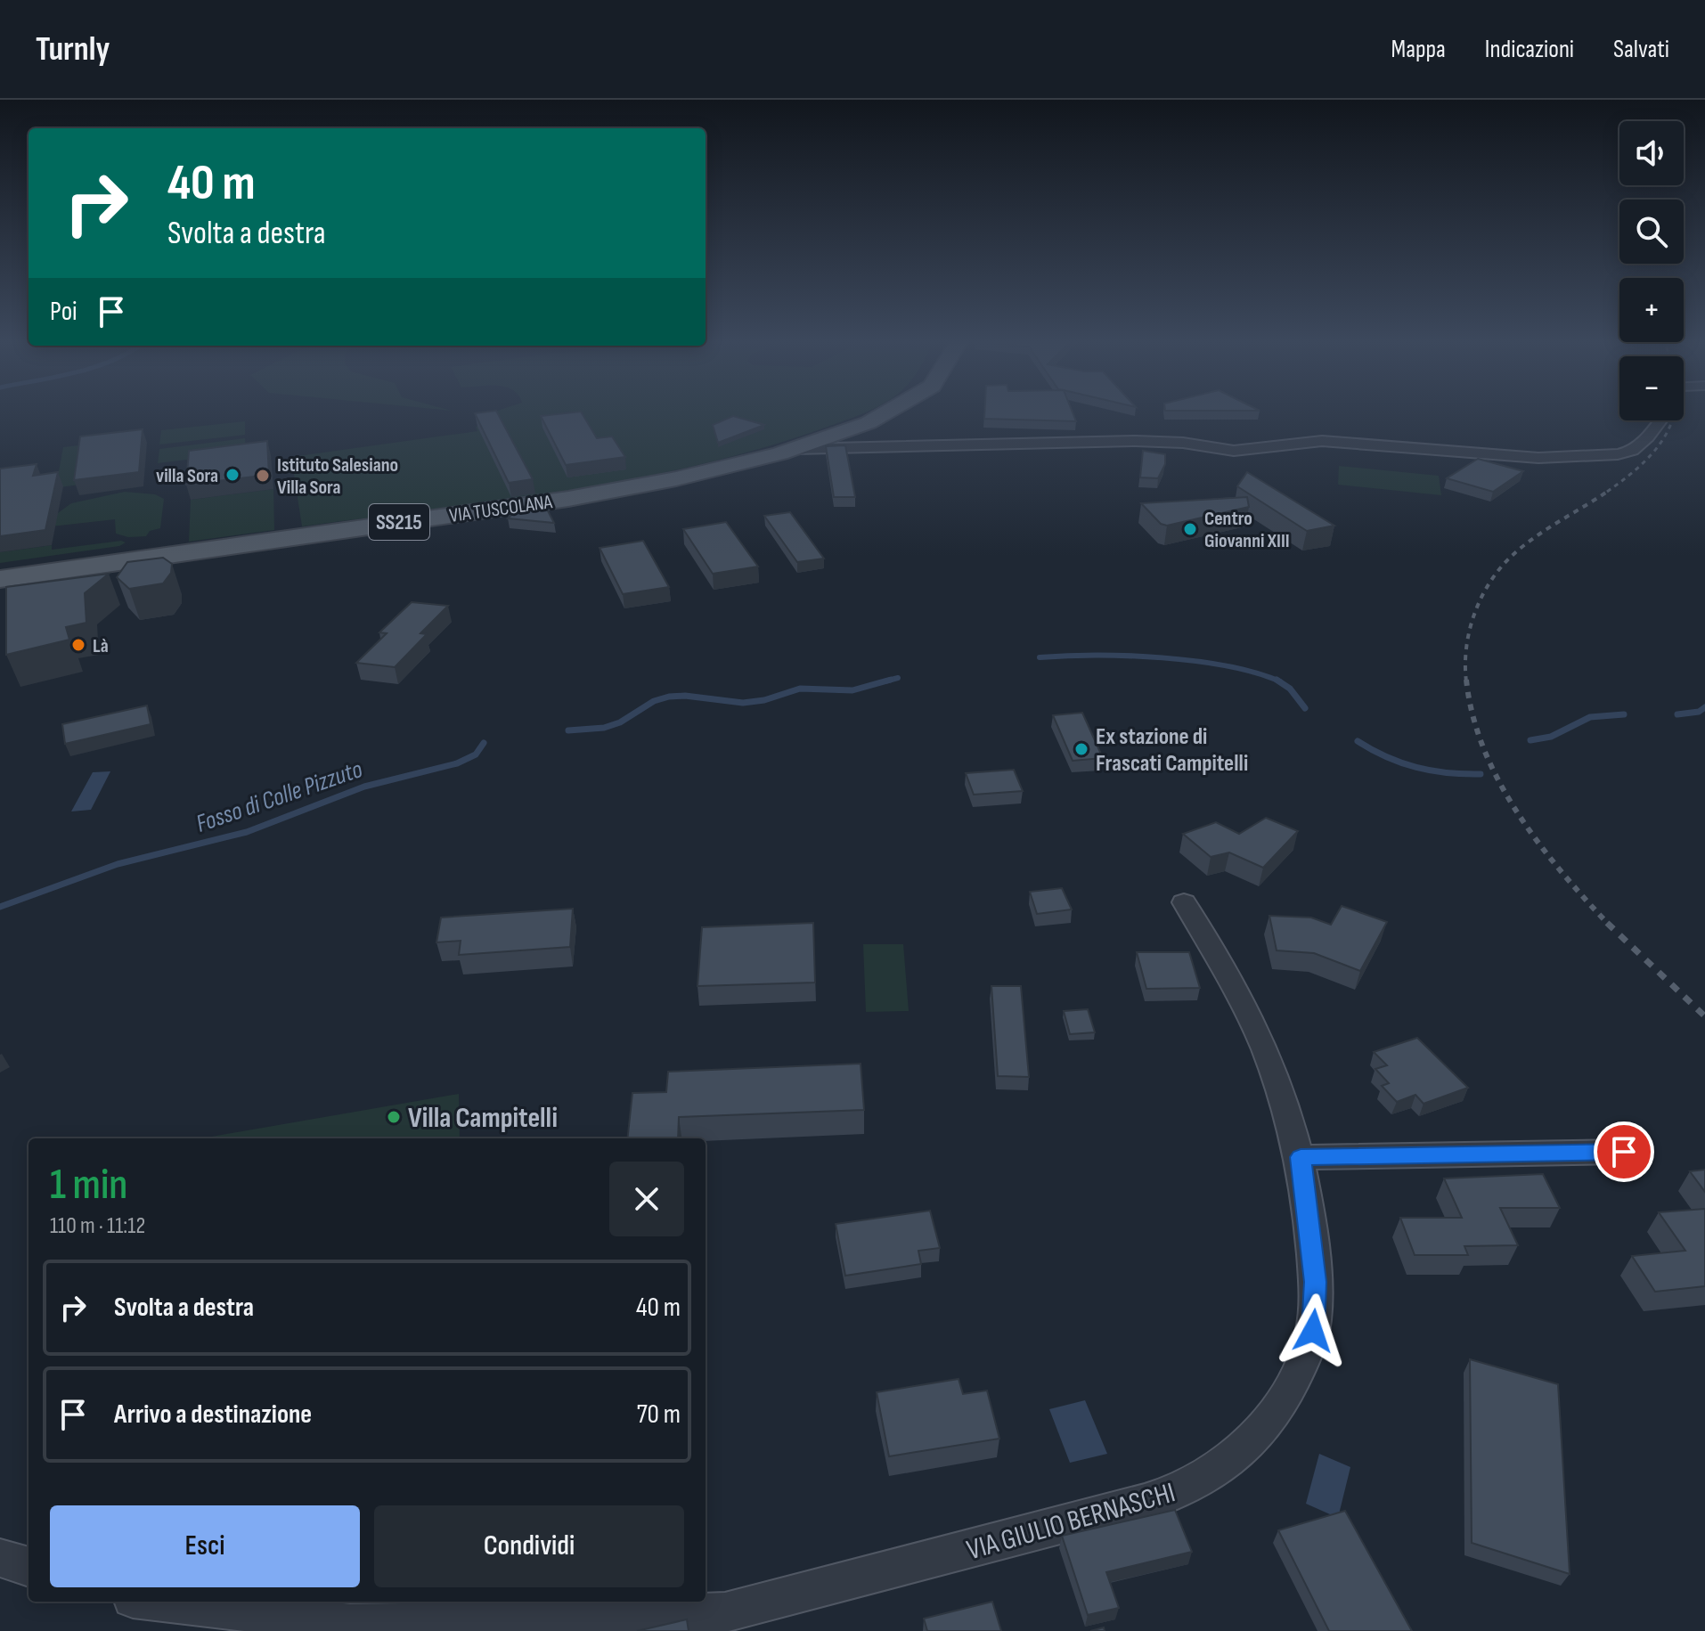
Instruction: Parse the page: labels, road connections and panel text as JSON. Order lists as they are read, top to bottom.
{
  "streets": {
    "main road": ["VIA TUSCOLANA", "SS215"],
    "street": ["VIA GIULIO BERNASCHI"]
  },
  "water": ["Fosso di Colle Pizzuto"],
  "places": [
    "villa Sora",
    "Istituto Salesiano Villa Sora",
    "Centro Giovanni XIII",
    "Là",
    "Ex stazione di Frascati Campitelli",
    "Villa Campitelli"
  ],
  "page": {
    "header": "Turnly",
    "nav": ["Mappa", "Indicazioni", "Salvati"],
    "map_buttons": ["+", "−"],
    "turn": ["40 m", "Svolta a destra"],
    "then": "Poi",
    "heading": ["1 min", "110 m · 11:12"],
    "list": [
      {
        "name": "Svolta a destra",
        "value": "40 m"
      },
      {
        "name": "Arrivo a destinazione",
        "value": "70 m"
      }
    ],
    "buttons": ["Esci", "Condividi"]
  }
}
